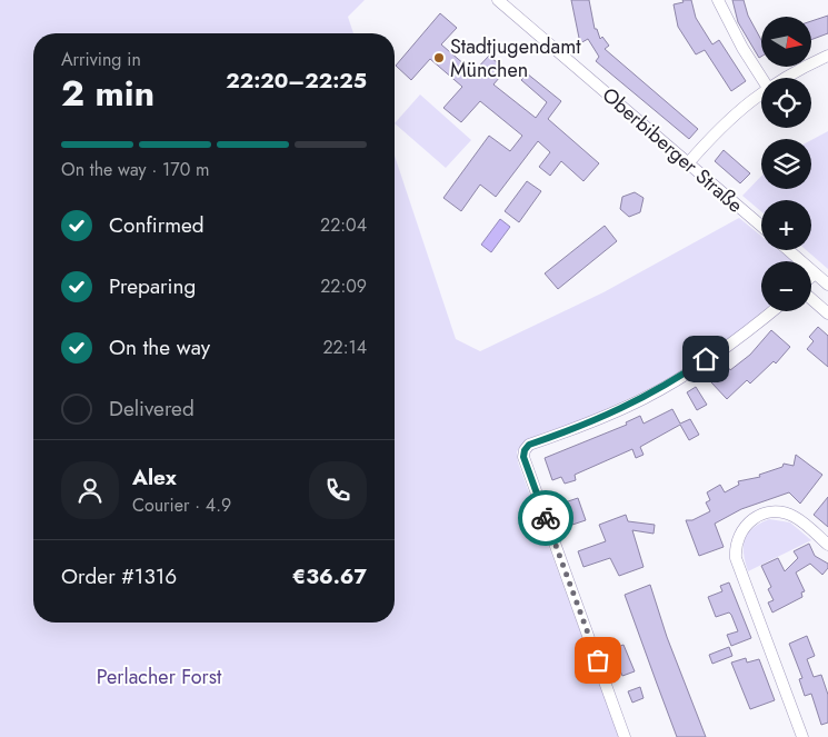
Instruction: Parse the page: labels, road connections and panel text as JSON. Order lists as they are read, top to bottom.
{
  "streets": {
    "street": ["Oberbiberger Straße"]
  },
  "parks": ["Perlacher Forst"],
  "places": ["Stadtjugendamt München"],
  "north": "right",
  "page": {
    "map_buttons": ["+", "−"],
    "heading": ["2 min", "Arriving in", "22:20–22:25"],
    "panel": [
      "Alex",
      "Courier · 4.9",
      "Order #1316",
      "€36.67"
    ],
    "bar": "On the way · 170 m",
    "list": [
      ["Confirmed", "22:04"],
      ["Preparing", "22:09"],
      ["On the way", "22:14"],
      "Delivered"
    ]
  }
}
